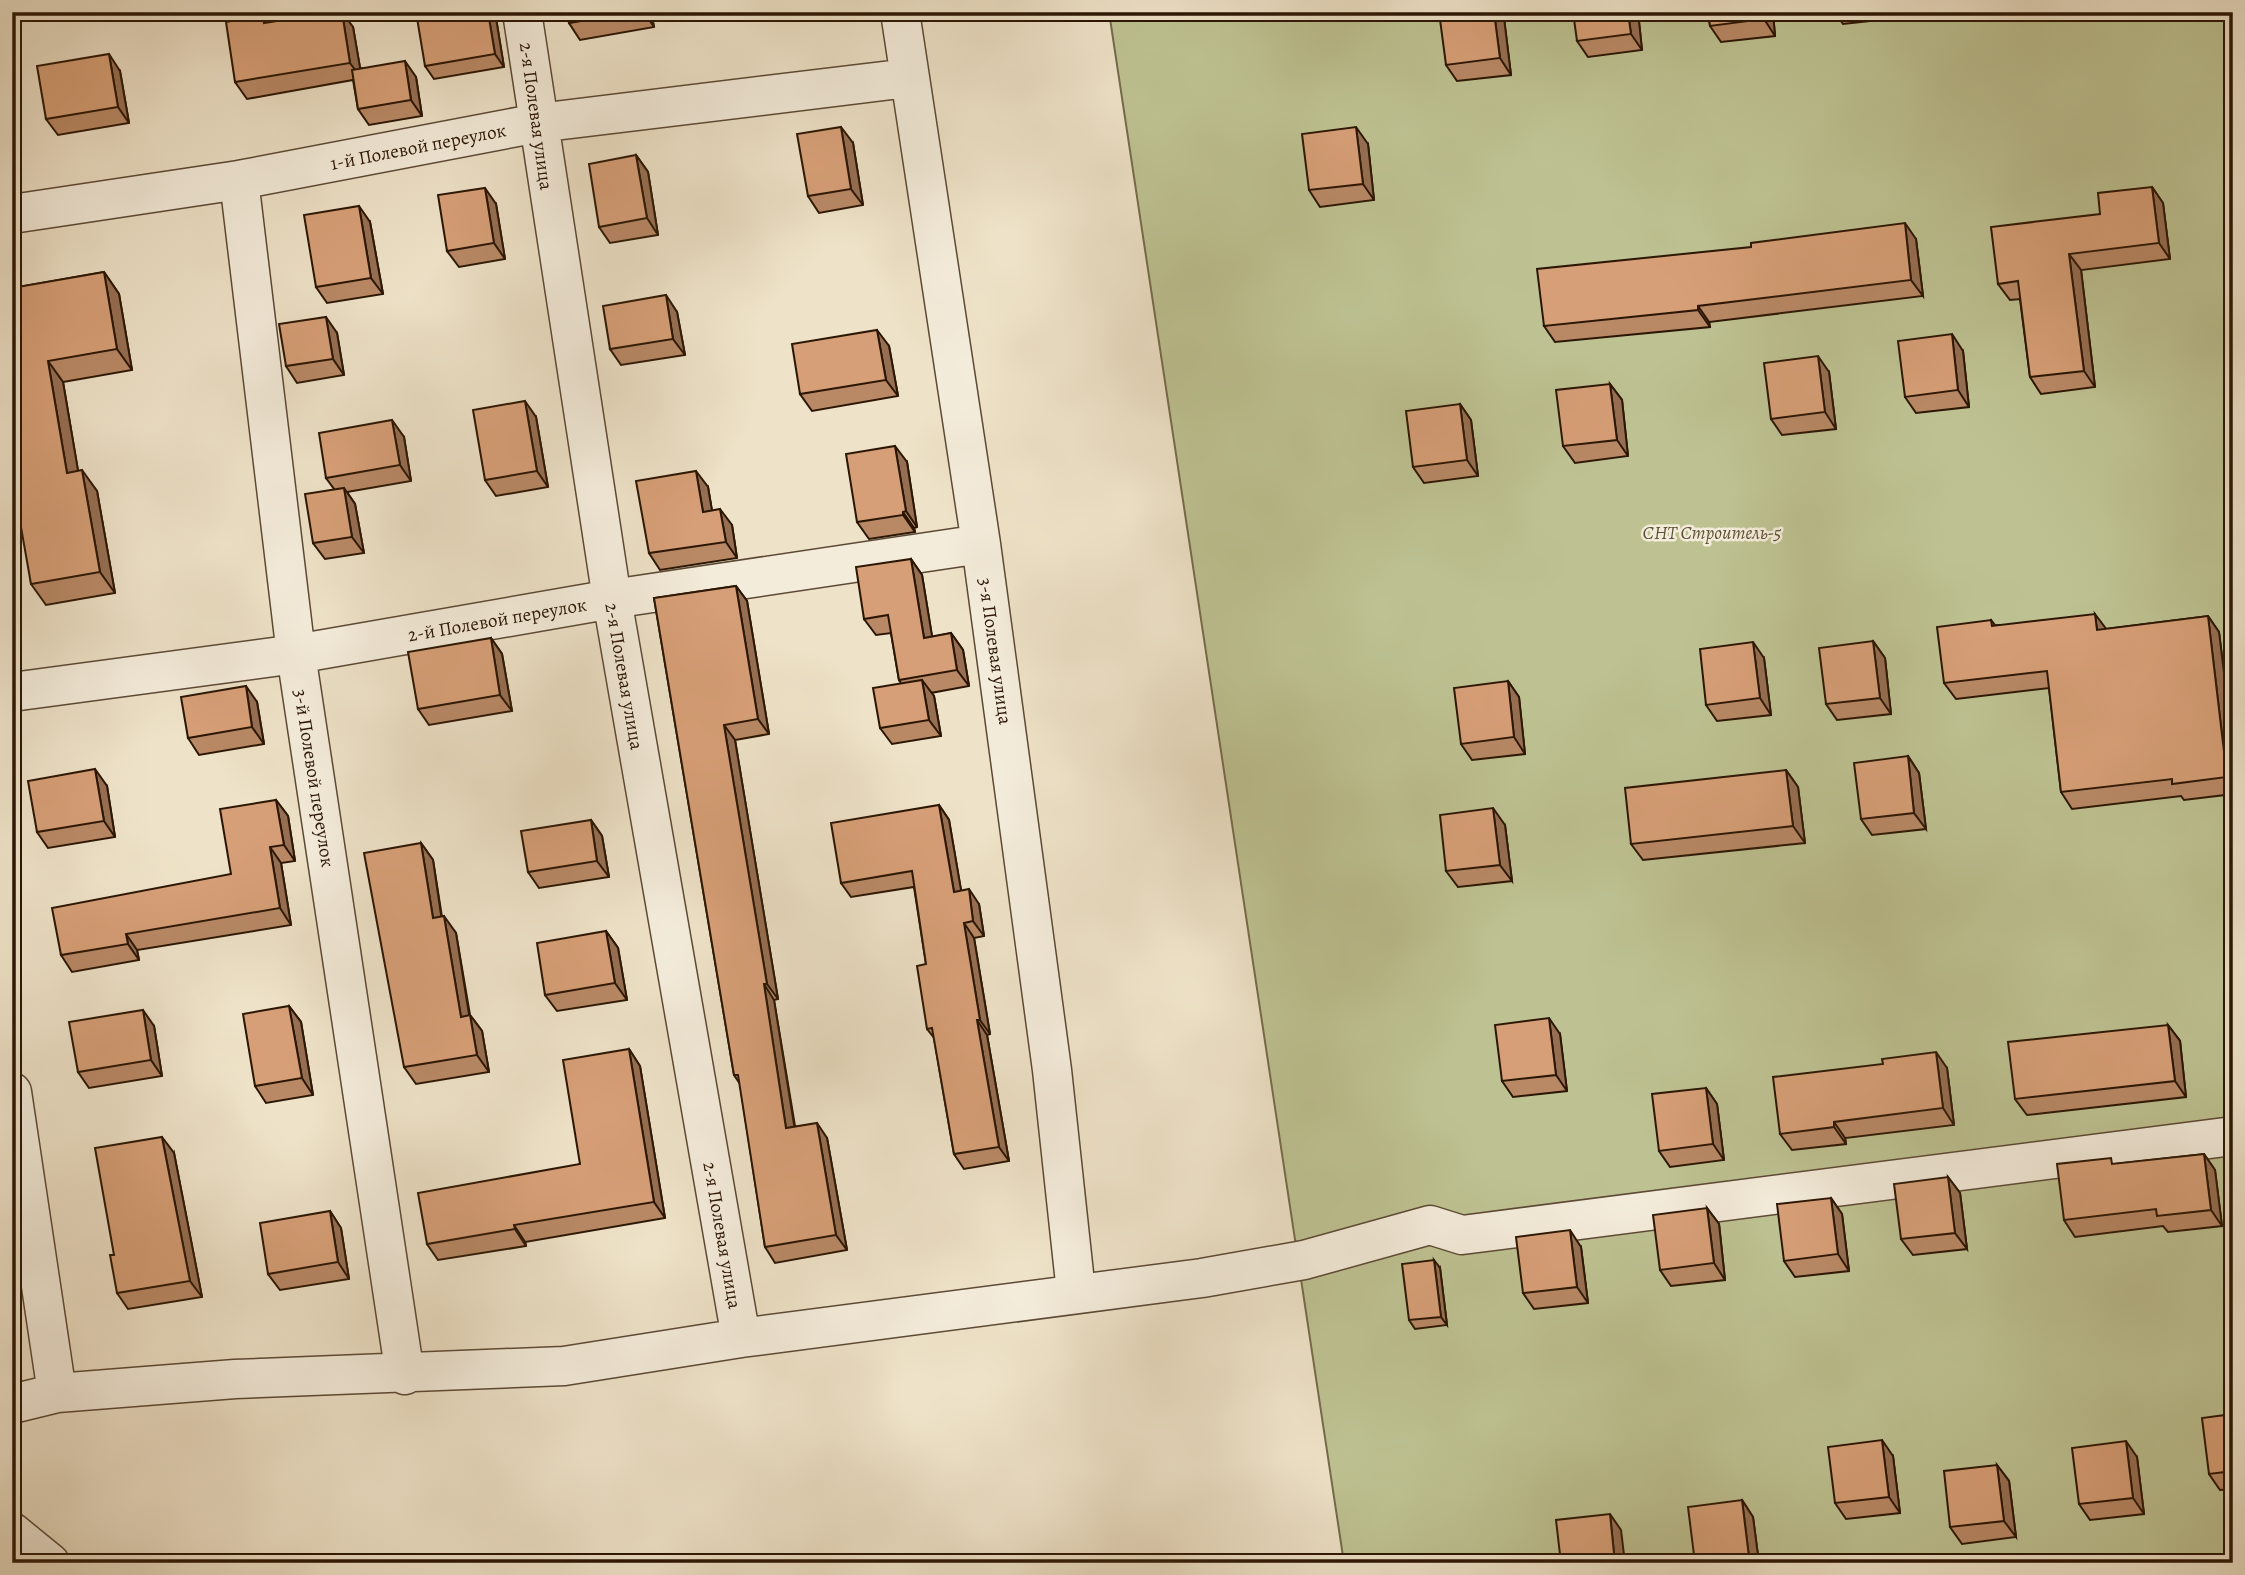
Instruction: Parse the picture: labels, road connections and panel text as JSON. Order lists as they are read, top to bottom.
{
  "streets": {
    "street": [
      "2-я Полевая улица",
      "1-й Полевой переулок",
      "2-й Полевой переулок",
      "3-я Полевая улица",
      "3-й Полевой переулок"
    ]
  },
  "crossings": [
    ["2-я Полевая улица", "1-й Полевой переулок"],
    ["2-я Полевая улица", "2-й Полевой переулок"],
    ["1-й Полевой переулок", "3-я Полевая улица"],
    ["1-й Полевой переулок", "3-й Полевой переулок"],
    ["2-й Полевой переулок", "3-я Полевая улица"],
    ["2-й Полевой переулок", "3-й Полевой переулок"]
  ],
  "parks": ["СНТ Строитель-5"]
}
